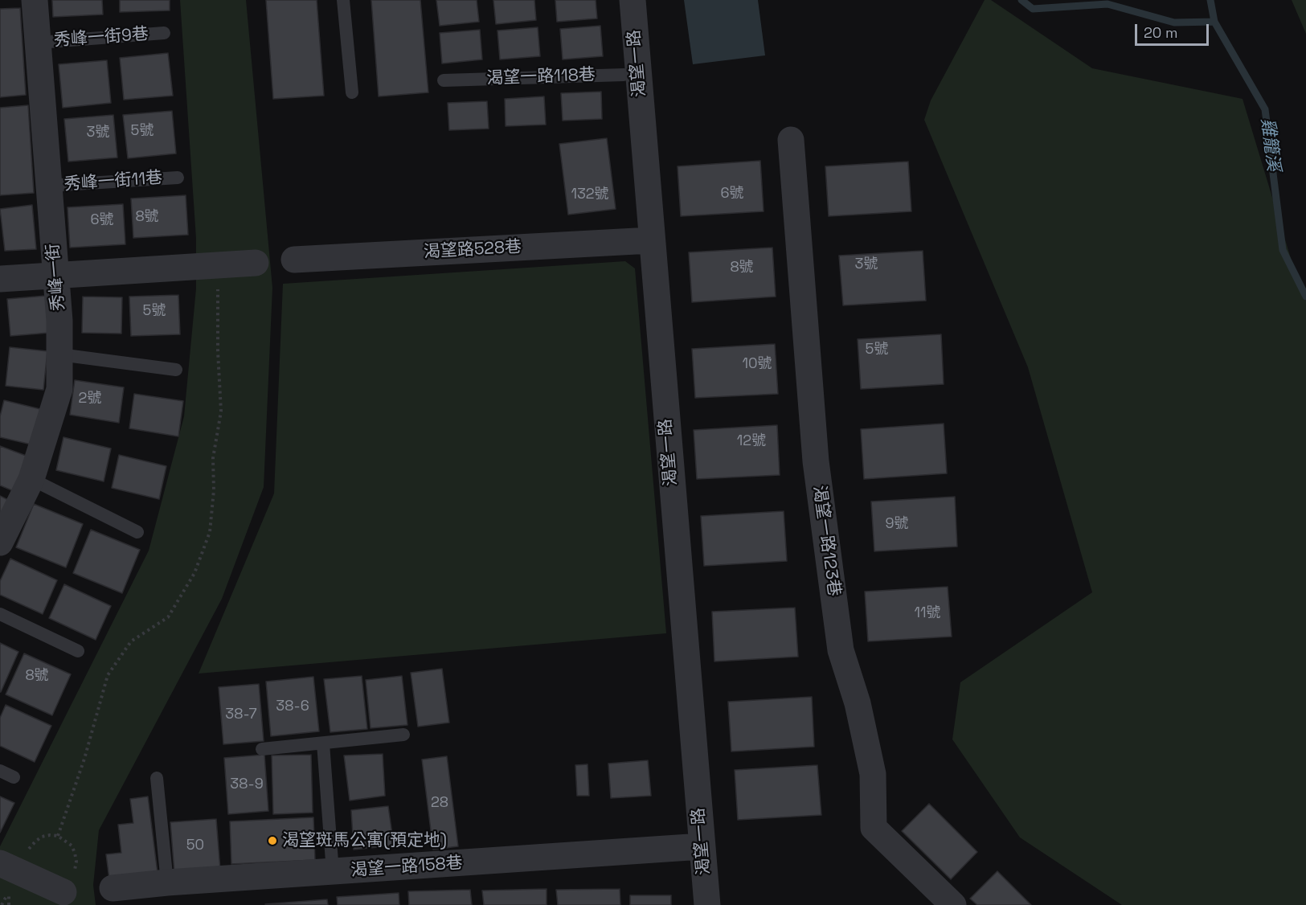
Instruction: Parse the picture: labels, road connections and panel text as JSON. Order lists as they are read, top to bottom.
{
  "streets": {
    "street": [
      "渴望一路",
      "渴望路528巷",
      "秀峰一街",
      "渴望一路123巷",
      "渴望一路158巷"
    ],
    "lane": ["秀峰一街9巷", "渴望一路118巷", "秀峰一街11巷"]
  },
  "crossings": [
    ["秀峰一街9巷", "秀峰一街"],
    ["渴望一路", "渴望一路118巷"],
    ["渴望一路", "渴望路528巷"],
    ["渴望一路", "渴望一路158巷"],
    ["秀峰一街11巷", "秀峰一街"]
  ],
  "water": ["雞籠溪"],
  "places": ["渴望斑馬公寓(預定地)"],
  "house_numbers": [
    "5號",
    "3號",
    "6號",
    "132號",
    "8號",
    "6號",
    "3號",
    "8號",
    "5號",
    "5號",
    "10號",
    "2號",
    "12號",
    "9號",
    "11號",
    "8號",
    "38-6",
    "38-7",
    "38-9",
    "28",
    "50"
  ],
  "scale_bar": "20 m"
}
